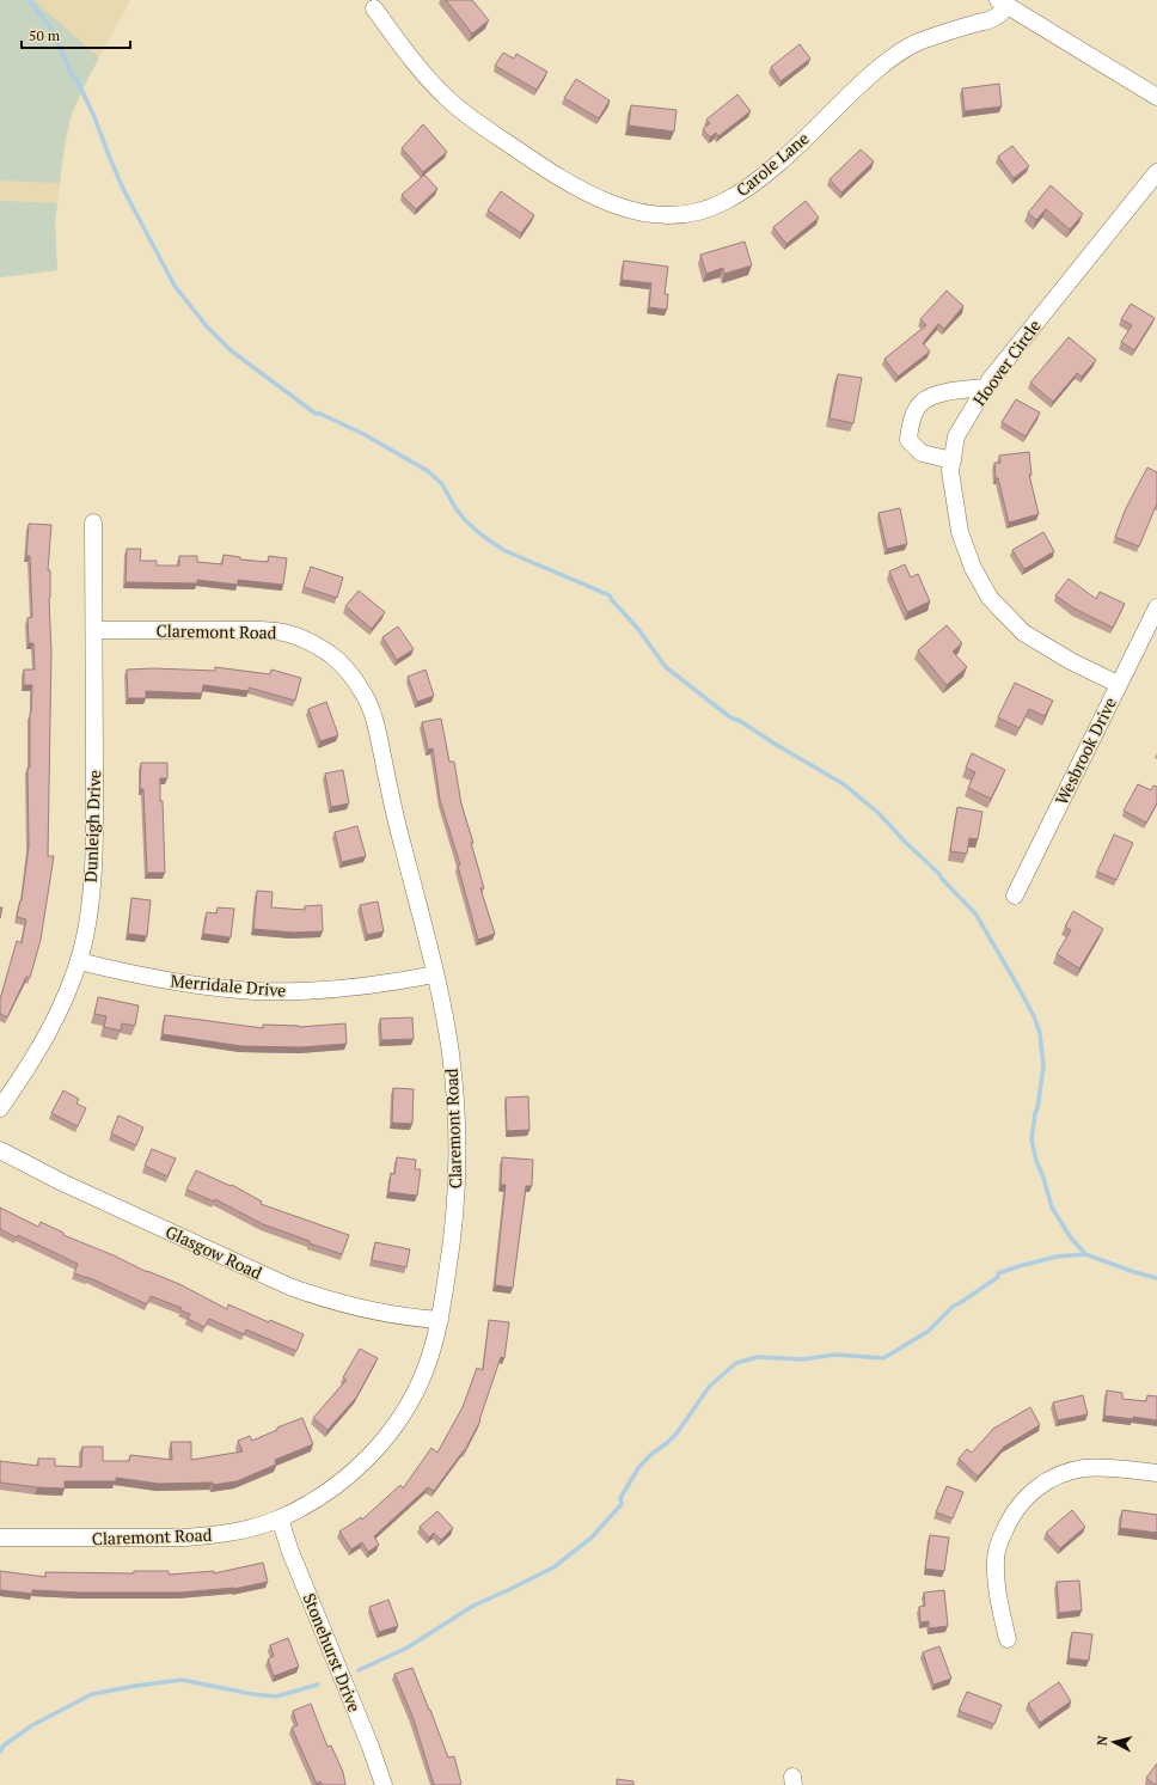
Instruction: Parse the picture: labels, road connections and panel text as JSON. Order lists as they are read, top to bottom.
{
  "streets": {
    "street": [
      "Carole Lane",
      "Hoover Circle",
      "Claremont Road",
      "Wesbrook Drive",
      "Dunleigh Drive",
      "Merridale Drive",
      "Glasgow Road",
      "Stonehurst Drive"
    ]
  },
  "crossings": [
    ["Hoover Circle", "Wesbrook Drive"],
    ["Claremont Road", "Dunleigh Drive"],
    ["Claremont Road", "Merridale Drive"],
    ["Claremont Road", "Glasgow Road"],
    ["Claremont Road", "Stonehurst Drive"],
    ["Dunleigh Drive", "Merridale Drive"]
  ],
  "scale_bar": "50 m",
  "north": "left"
}
